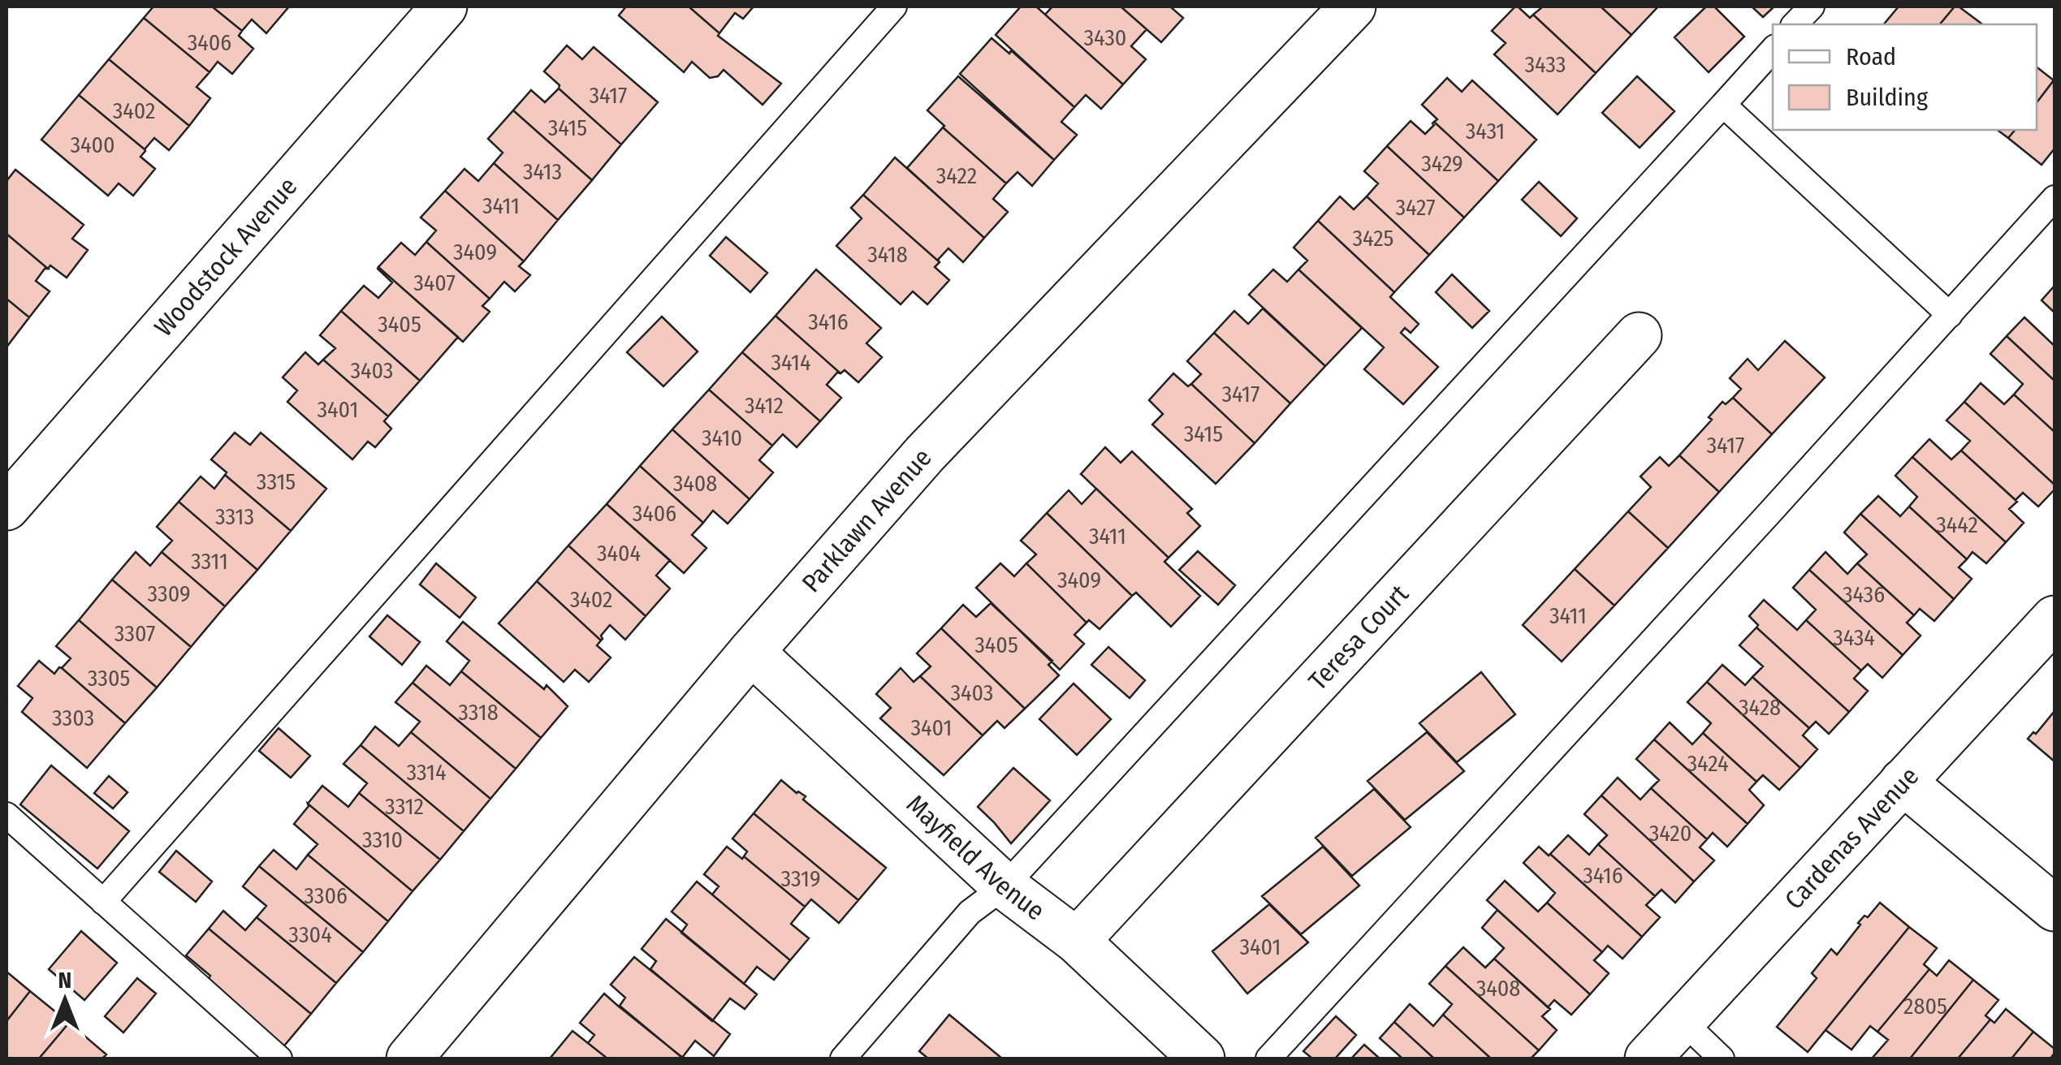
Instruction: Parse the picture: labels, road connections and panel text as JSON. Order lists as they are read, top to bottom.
{
  "streets": {
    "street": [
      "Woodstock Avenue",
      "Parklawn Avenue",
      "Teresa Court",
      "Cardenas Avenue",
      "Mayfield Avenue"
    ]
  },
  "crossings": [
    ["Parklawn Avenue", "Mayfield Avenue"],
    ["Teresa Court", "Mayfield Avenue"]
  ],
  "house_numbers": [
    "3430",
    "3406",
    "3433",
    "3417",
    "3402",
    "3415",
    "3431",
    "3400",
    "3429",
    "3413",
    "3422",
    "3411",
    "3427",
    "3425",
    "3409",
    "3418",
    "3407",
    "3416",
    "3405",
    "3414",
    "3403",
    "3417",
    "3412",
    "3401",
    "3415",
    "3410",
    "3417",
    "3315",
    "3408",
    "3406",
    "3313",
    "3442",
    "3411",
    "3404",
    "3311",
    "3409",
    "3309",
    "3436",
    "3402",
    "3411",
    "3307",
    "3434",
    "3405",
    "3305",
    "3403",
    "3428",
    "3318",
    "3303",
    "3401",
    "3424",
    "3314",
    "3312",
    "3420",
    "3310",
    "3416",
    "3319",
    "3306",
    "3304",
    "3401",
    "3408",
    "2805"
  ],
  "legend": ["Road", "Building"],
  "north": "top"
}
